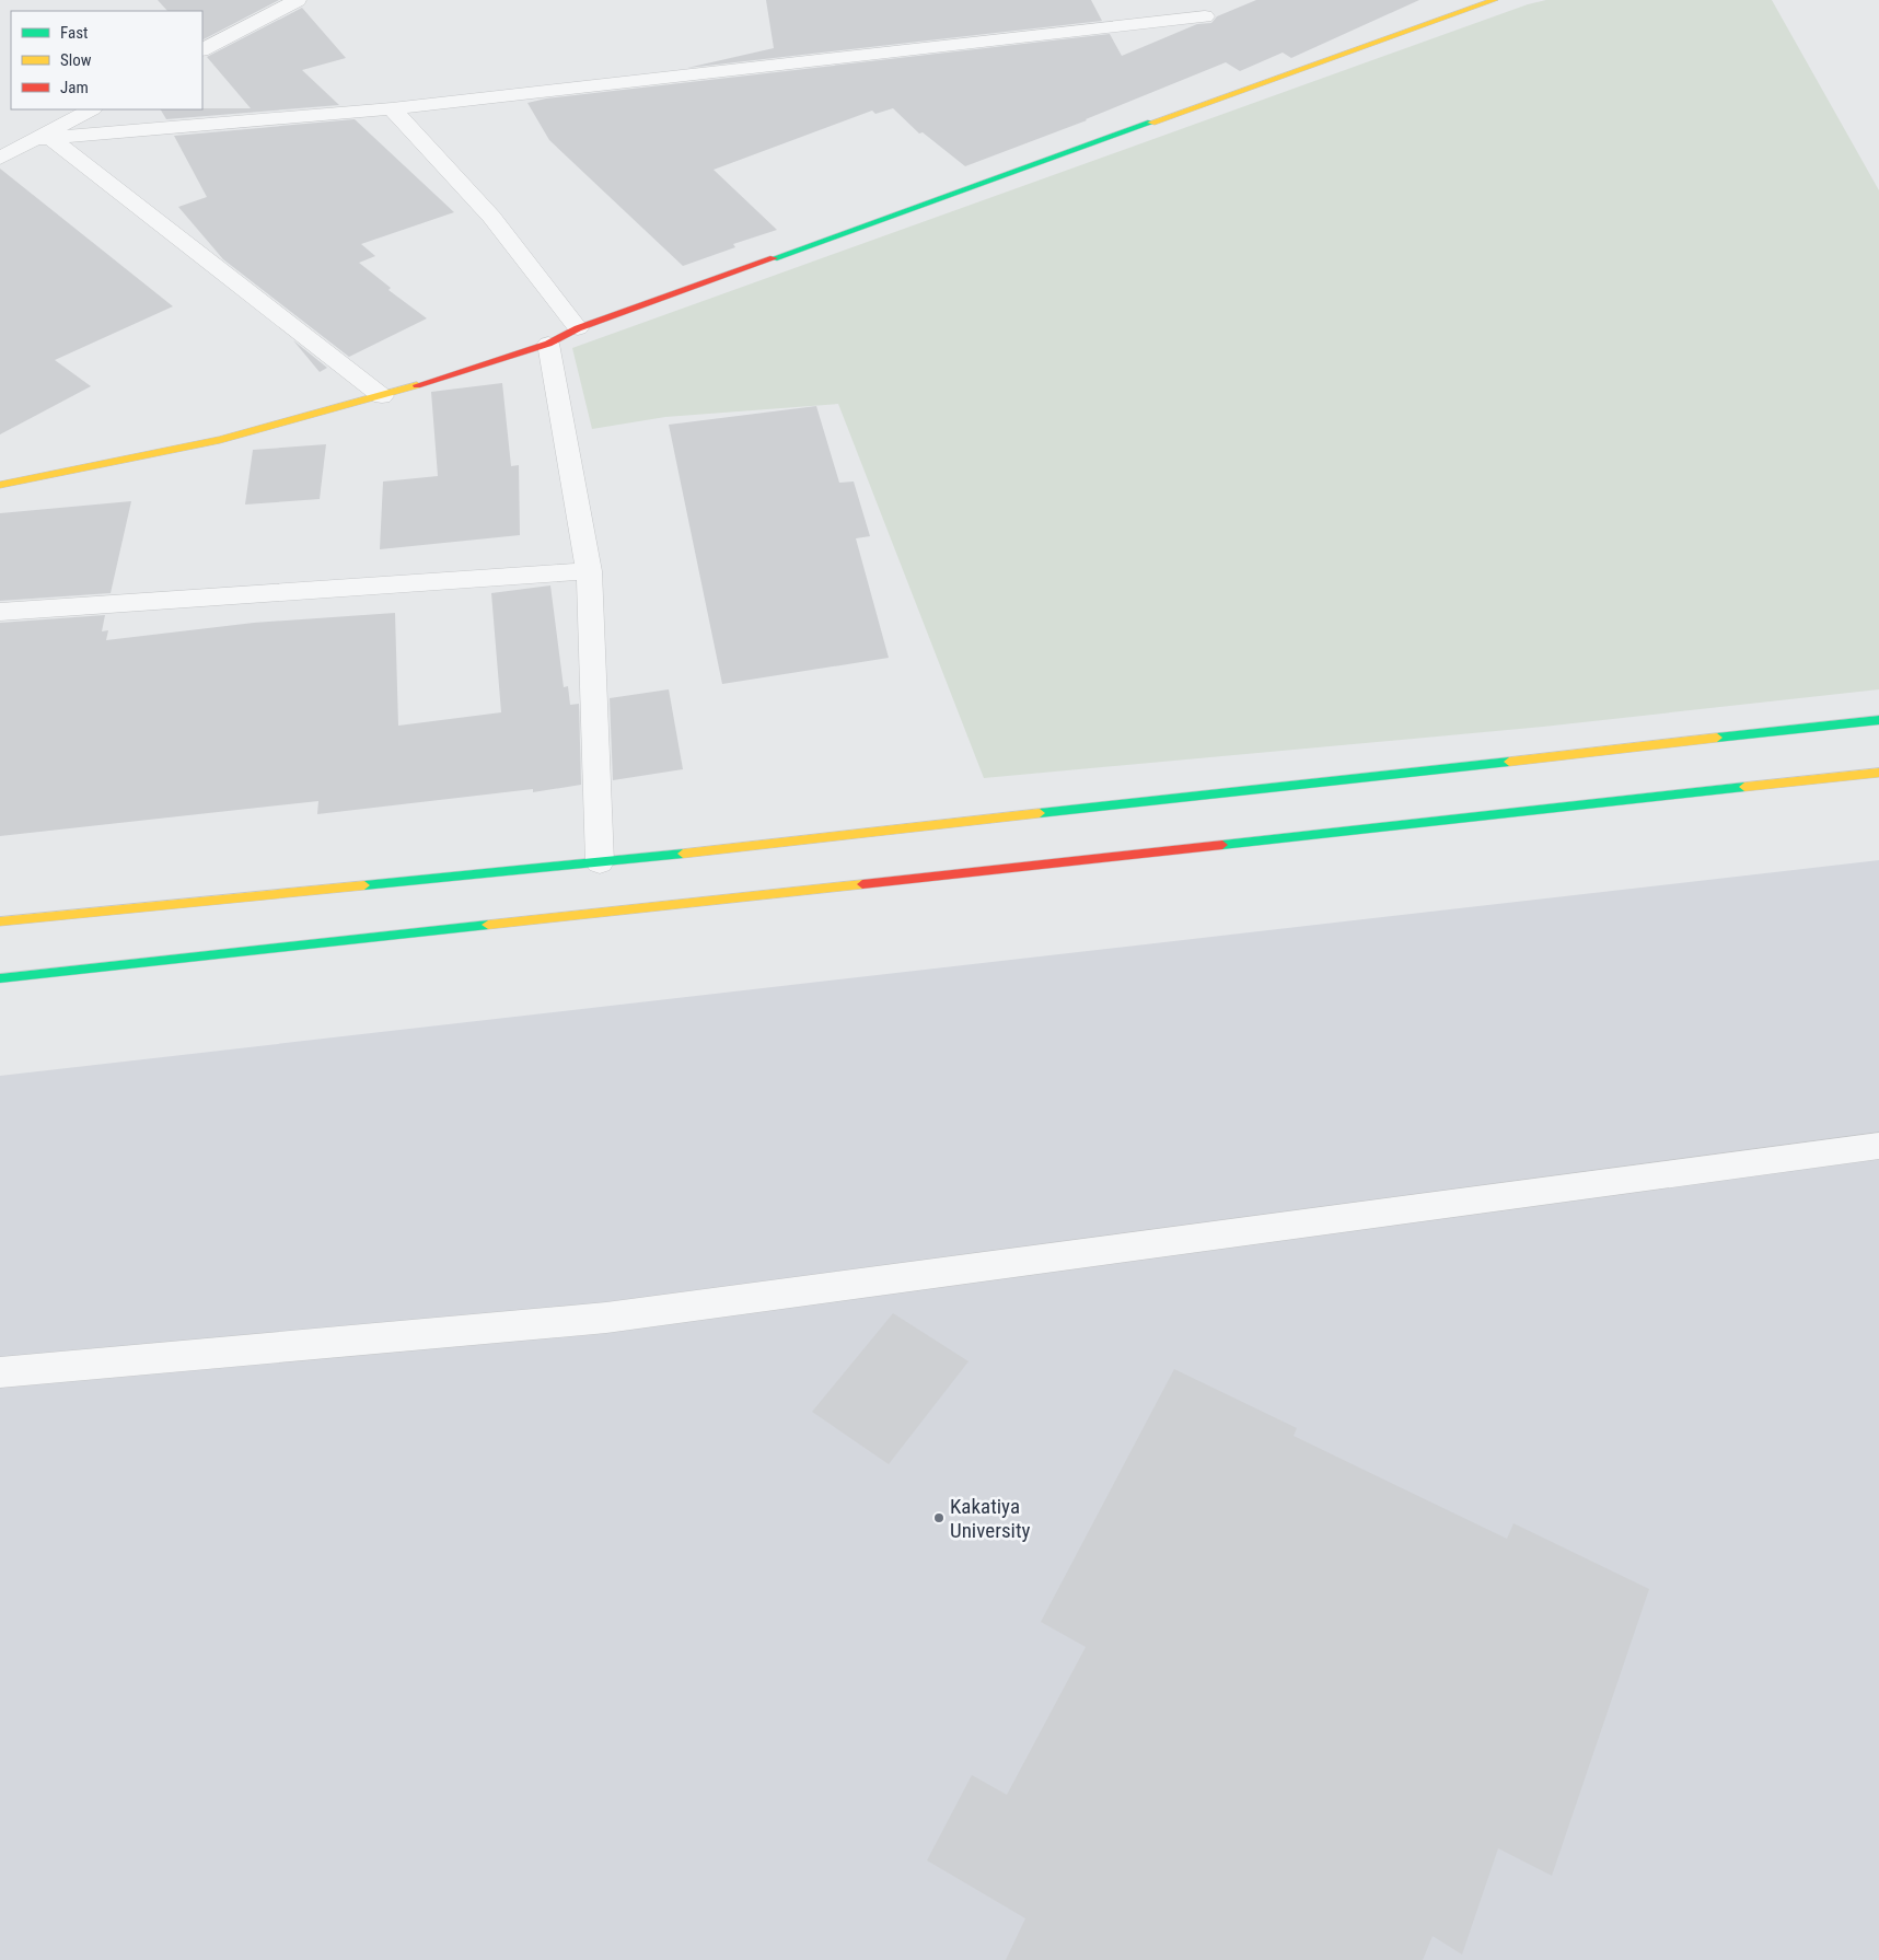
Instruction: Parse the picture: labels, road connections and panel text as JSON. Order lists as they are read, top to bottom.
{
  "places": ["Kakatiya University"],
  "legend": ["Fast", "Slow", "Jam"]
}
